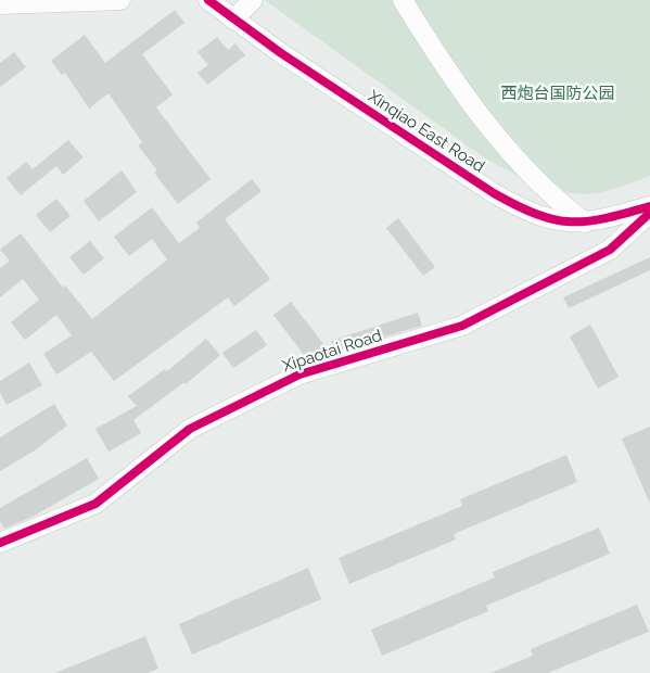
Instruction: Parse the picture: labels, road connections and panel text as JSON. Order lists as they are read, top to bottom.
{
  "streets": {
    "street": ["Xinqiao East Road", "Xipaotai Road"]
  },
  "parks": ["西炮台国防公园"]
}
